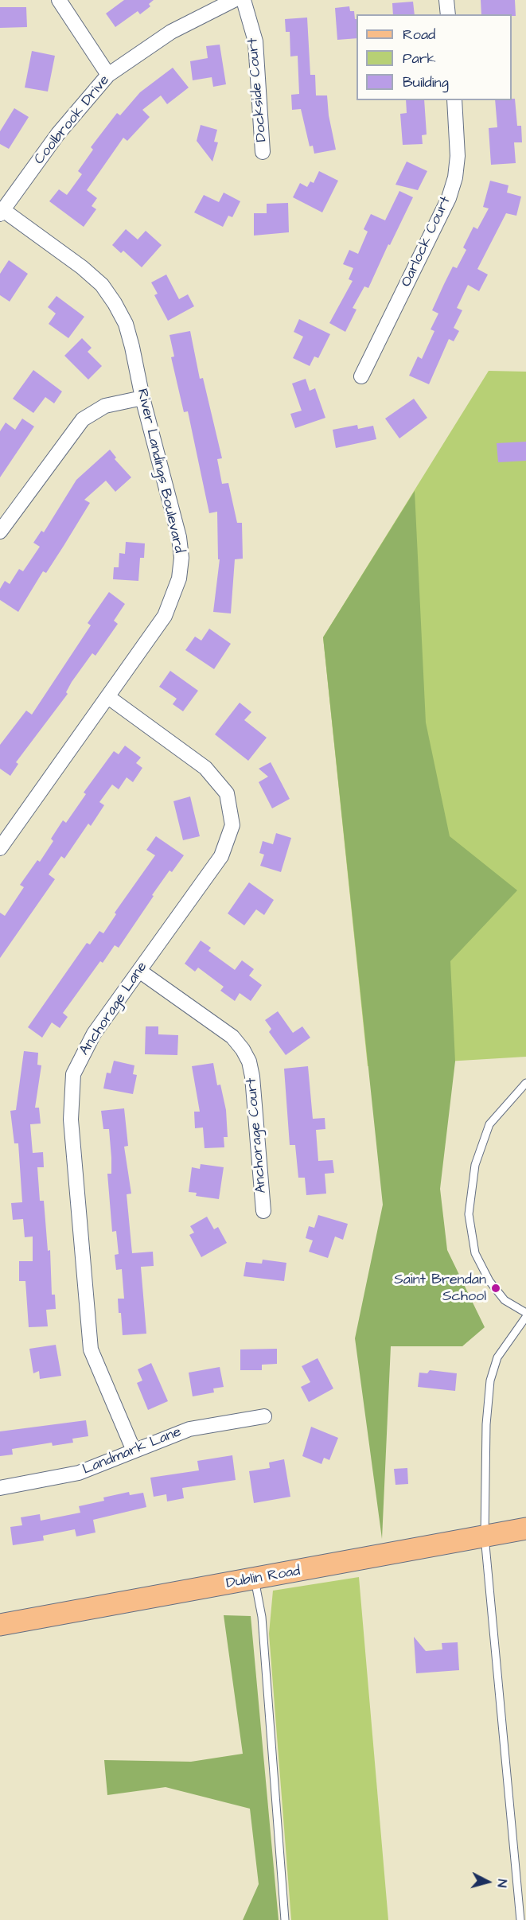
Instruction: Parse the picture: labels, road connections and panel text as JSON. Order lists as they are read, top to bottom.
{
  "streets": {
    "main road": ["Dublin Road"],
    "street": [
      "Dockside Court",
      "Coolbrook Drive",
      "Oarlock Court",
      "River Landings Boulevard",
      "Anchorage Lane",
      "Anchorage Court",
      "Landmark Lane"
    ]
  },
  "crossings": [
    ["Coolbrook Drive", "River Landings Boulevard"],
    ["River Landings Boulevard", "Anchorage Lane"],
    ["Anchorage Lane", "Anchorage Court"],
    ["Anchorage Lane", "Landmark Lane"]
  ],
  "places": ["Saint Brendan School"],
  "legend": ["Road", "Park", "Building"],
  "north": "right"
}
